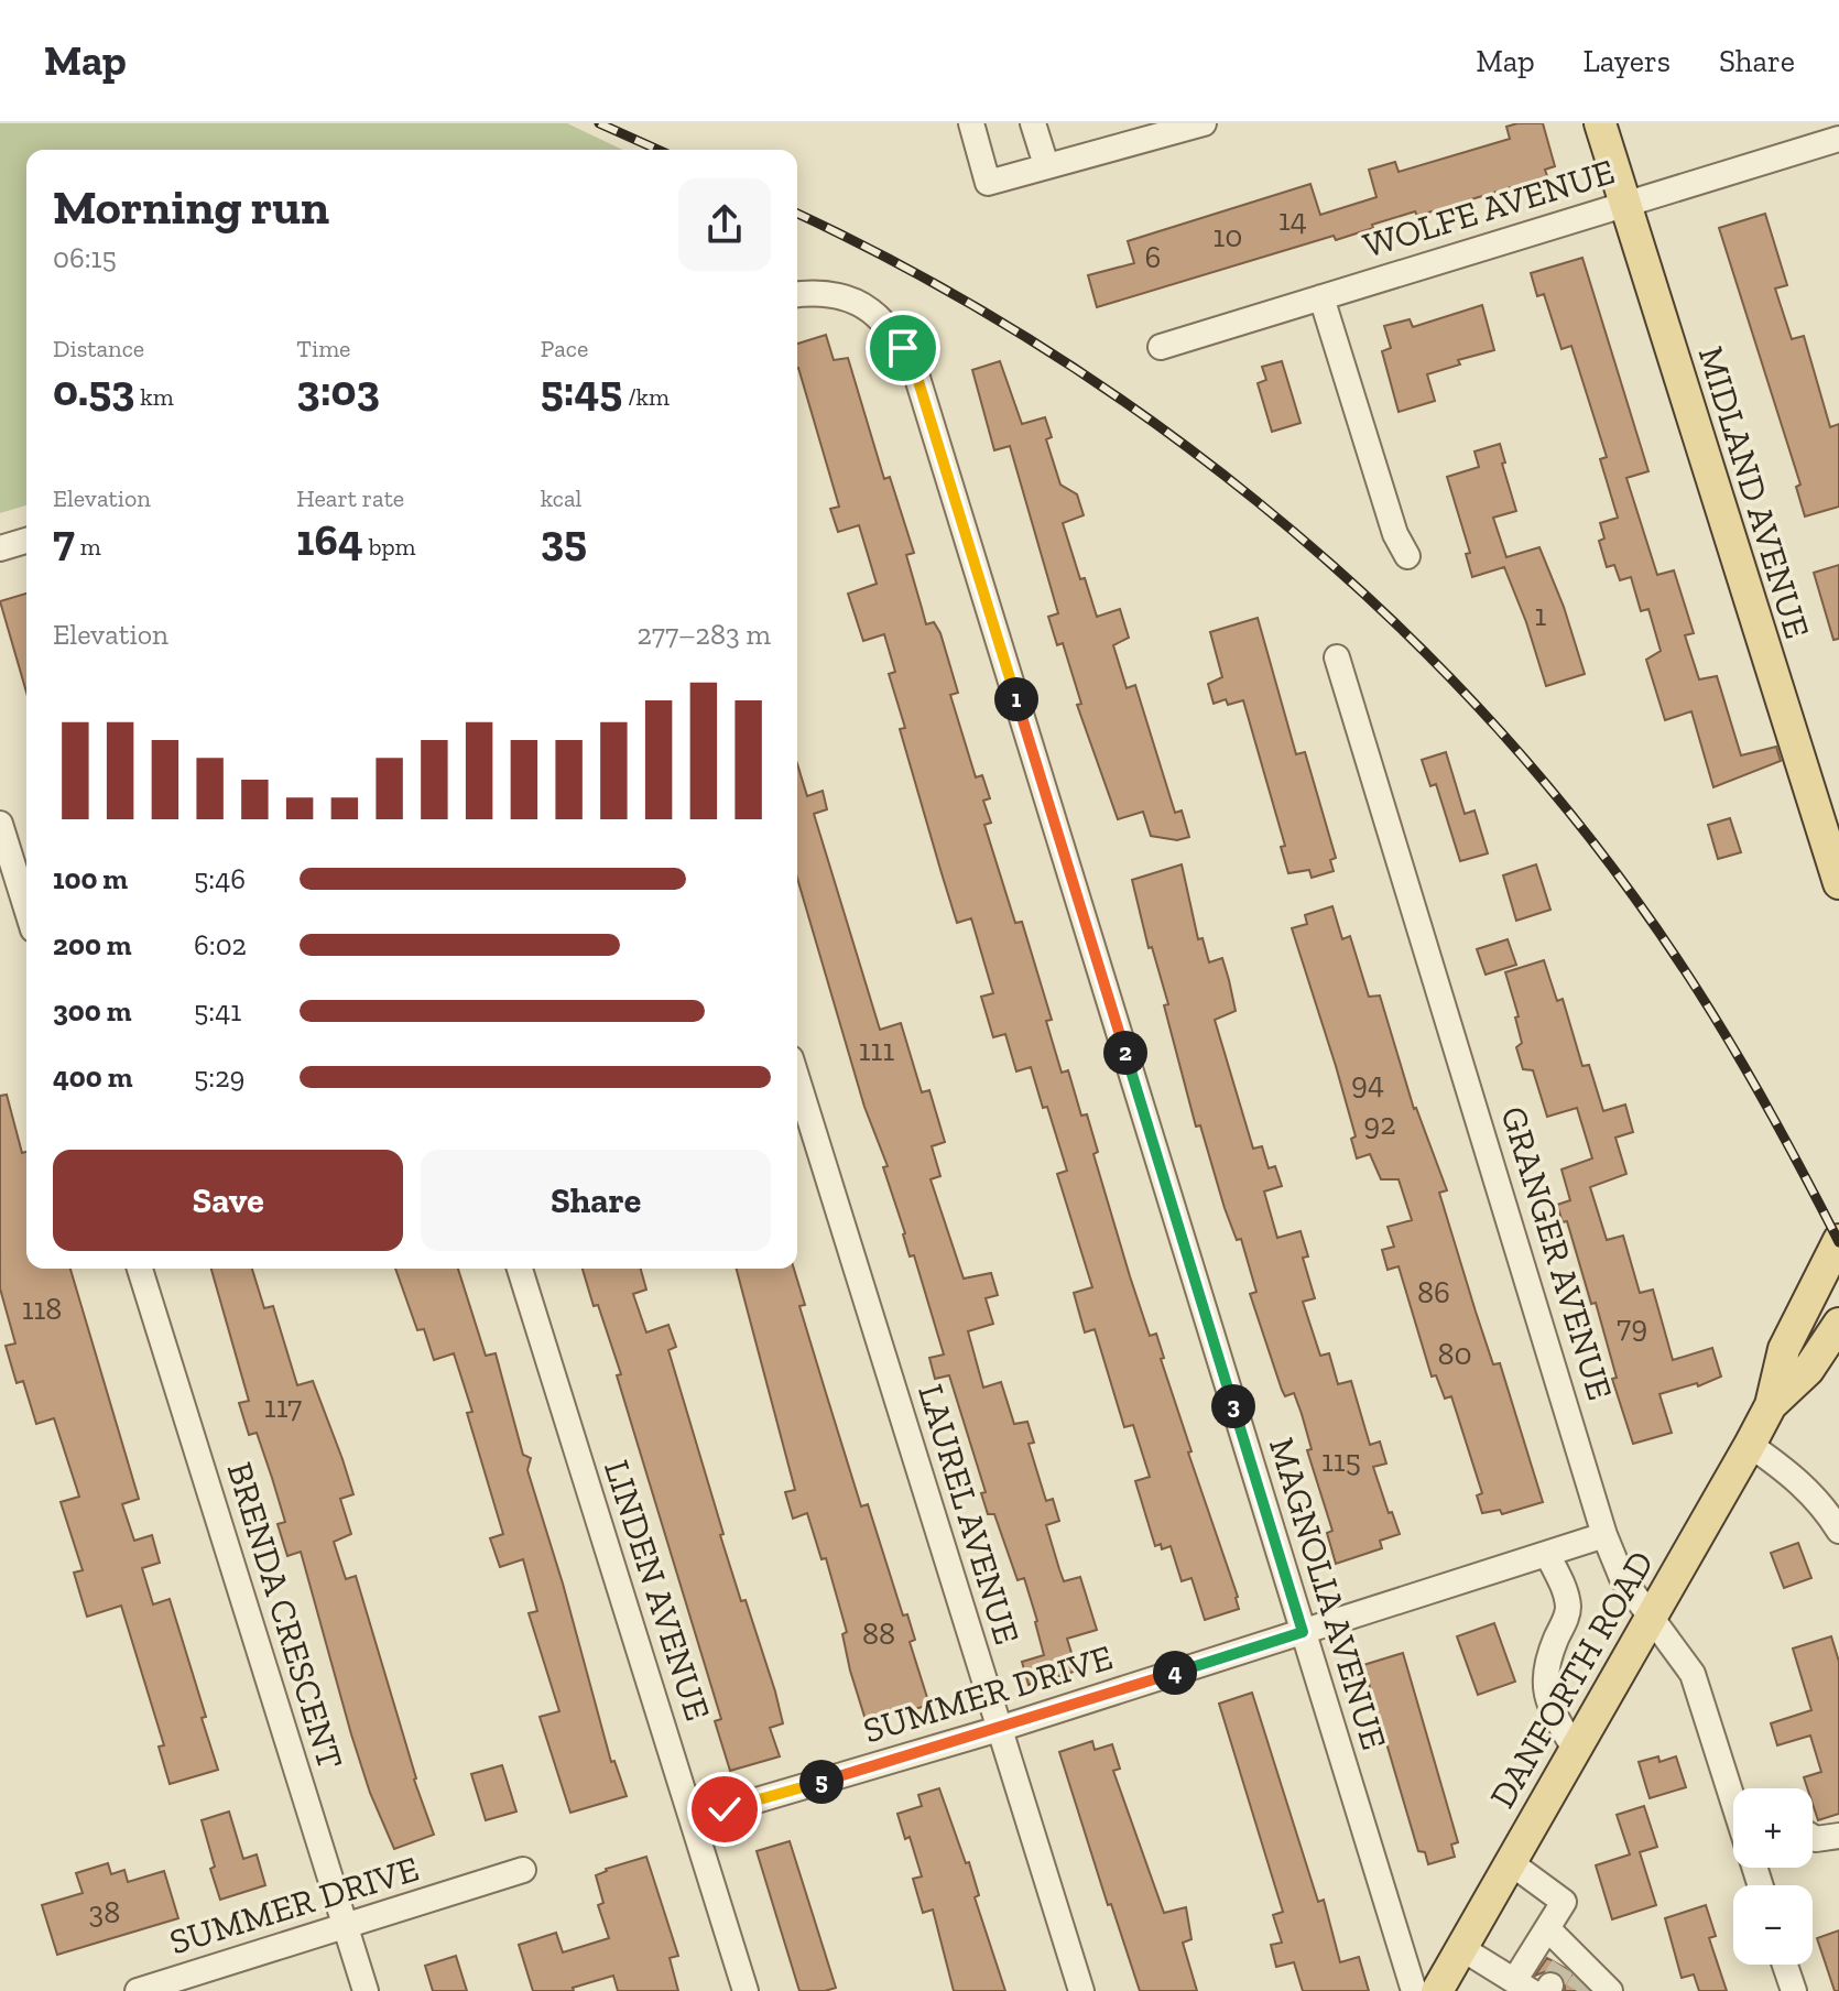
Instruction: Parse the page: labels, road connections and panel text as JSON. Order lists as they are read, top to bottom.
{
  "streets": {
    "main road": ["MIDLAND AVENUE", "DANFORTH ROAD"],
    "street": [
      "WOLFE AVENUE",
      "GRANGER AVENUE",
      "LAUREL AVENUE",
      "LINDEN AVENUE",
      "MAGNOLIA AVENUE",
      "BRENDA CRESCENT",
      "SUMMER DRIVE"
    ]
  },
  "crossings": [
    ["WOLFE AVENUE", "MIDLAND AVENUE"],
    ["GRANGER AVENUE", "DANFORTH ROAD"],
    ["GRANGER AVENUE", "SUMMER DRIVE"],
    ["LAUREL AVENUE", "SUMMER DRIVE"],
    ["LINDEN AVENUE", "SUMMER DRIVE"],
    ["MAGNOLIA AVENUE", "SUMMER DRIVE"],
    ["BRENDA CRESCENT", "SUMMER DRIVE"]
  ],
  "house_numbers": [
    "14",
    "10",
    "6",
    "1",
    "111",
    "94",
    "92",
    "86",
    "118",
    "79",
    "80",
    "117",
    "115",
    "88",
    "38"
  ],
  "page": {
    "header": "Map",
    "nav": ["Map", "Layers", "Share"],
    "heading": ["Morning run", "06:15"],
    "stats": [
      ["Distance", "0.53 km"],
      ["Time", "3:03"],
      ["Pace", "5:45 /km"],
      ["Elevation", "7 m"],
      ["Heart rate", "164 bpm"],
      ["kcal", "35"]
    ],
    "chart": ["Elevation", "277–283 m"],
    "pins": [
      "1",
      "2",
      "3",
      "4",
      "5"
    ],
    "list": [
      {
        "name": "100 m",
        "note": "5:46"
      },
      {
        "name": "200 m",
        "note": "6:02"
      },
      {
        "name": "300 m",
        "note": "5:41"
      },
      {
        "name": "400 m",
        "note": "5:29"
      }
    ],
    "buttons": ["Save", "Share"],
    "map_buttons": ["+", "−"]
  }
}
